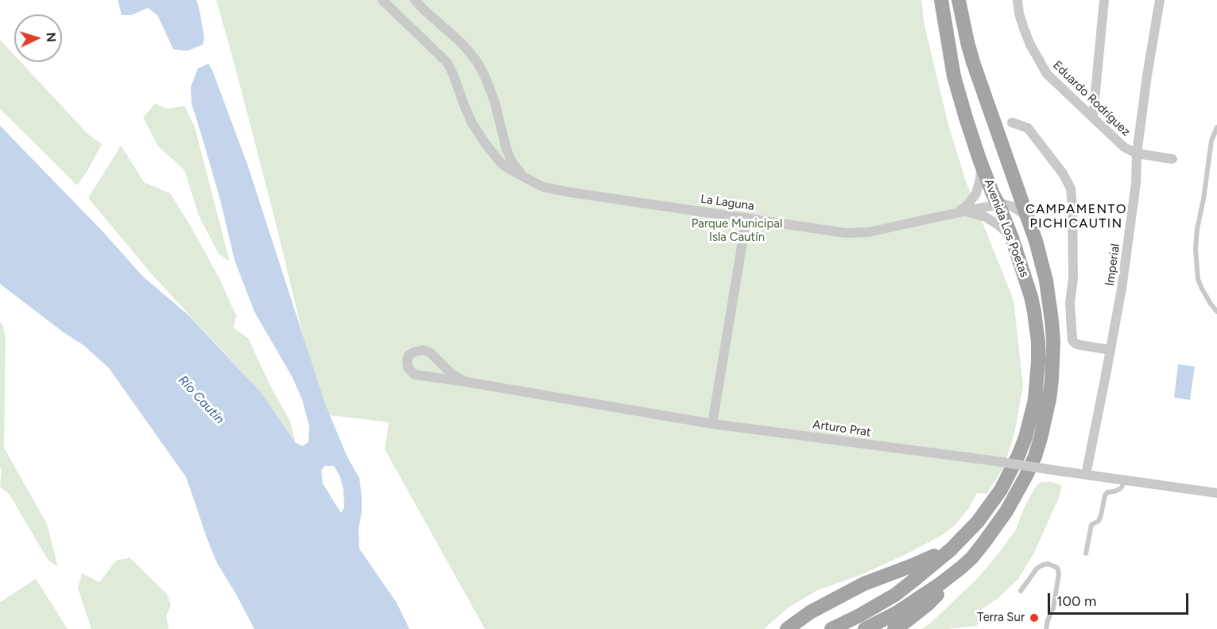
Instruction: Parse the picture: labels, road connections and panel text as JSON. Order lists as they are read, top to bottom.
{
  "streets": {
    "main road": ["Avenida Los Poetas"],
    "street": [
      "Eduardo Rodríguez",
      "La Laguna",
      "Imperial",
      "Arturo Prat"
    ]
  },
  "crossings": [
    ["Eduardo Rodríguez", "Imperial"],
    ["La Laguna", "Avenida Los Poetas"],
    ["Imperial", "Arturo Prat"]
  ],
  "districts": ["CAMPAMENTO PICHICAUTIN"],
  "water": ["Río Cautín"],
  "parks": ["Parque Municipal Isla Cautín"],
  "places": ["Terra Sur"],
  "scale_bar": "100 m",
  "north": "right"
}
